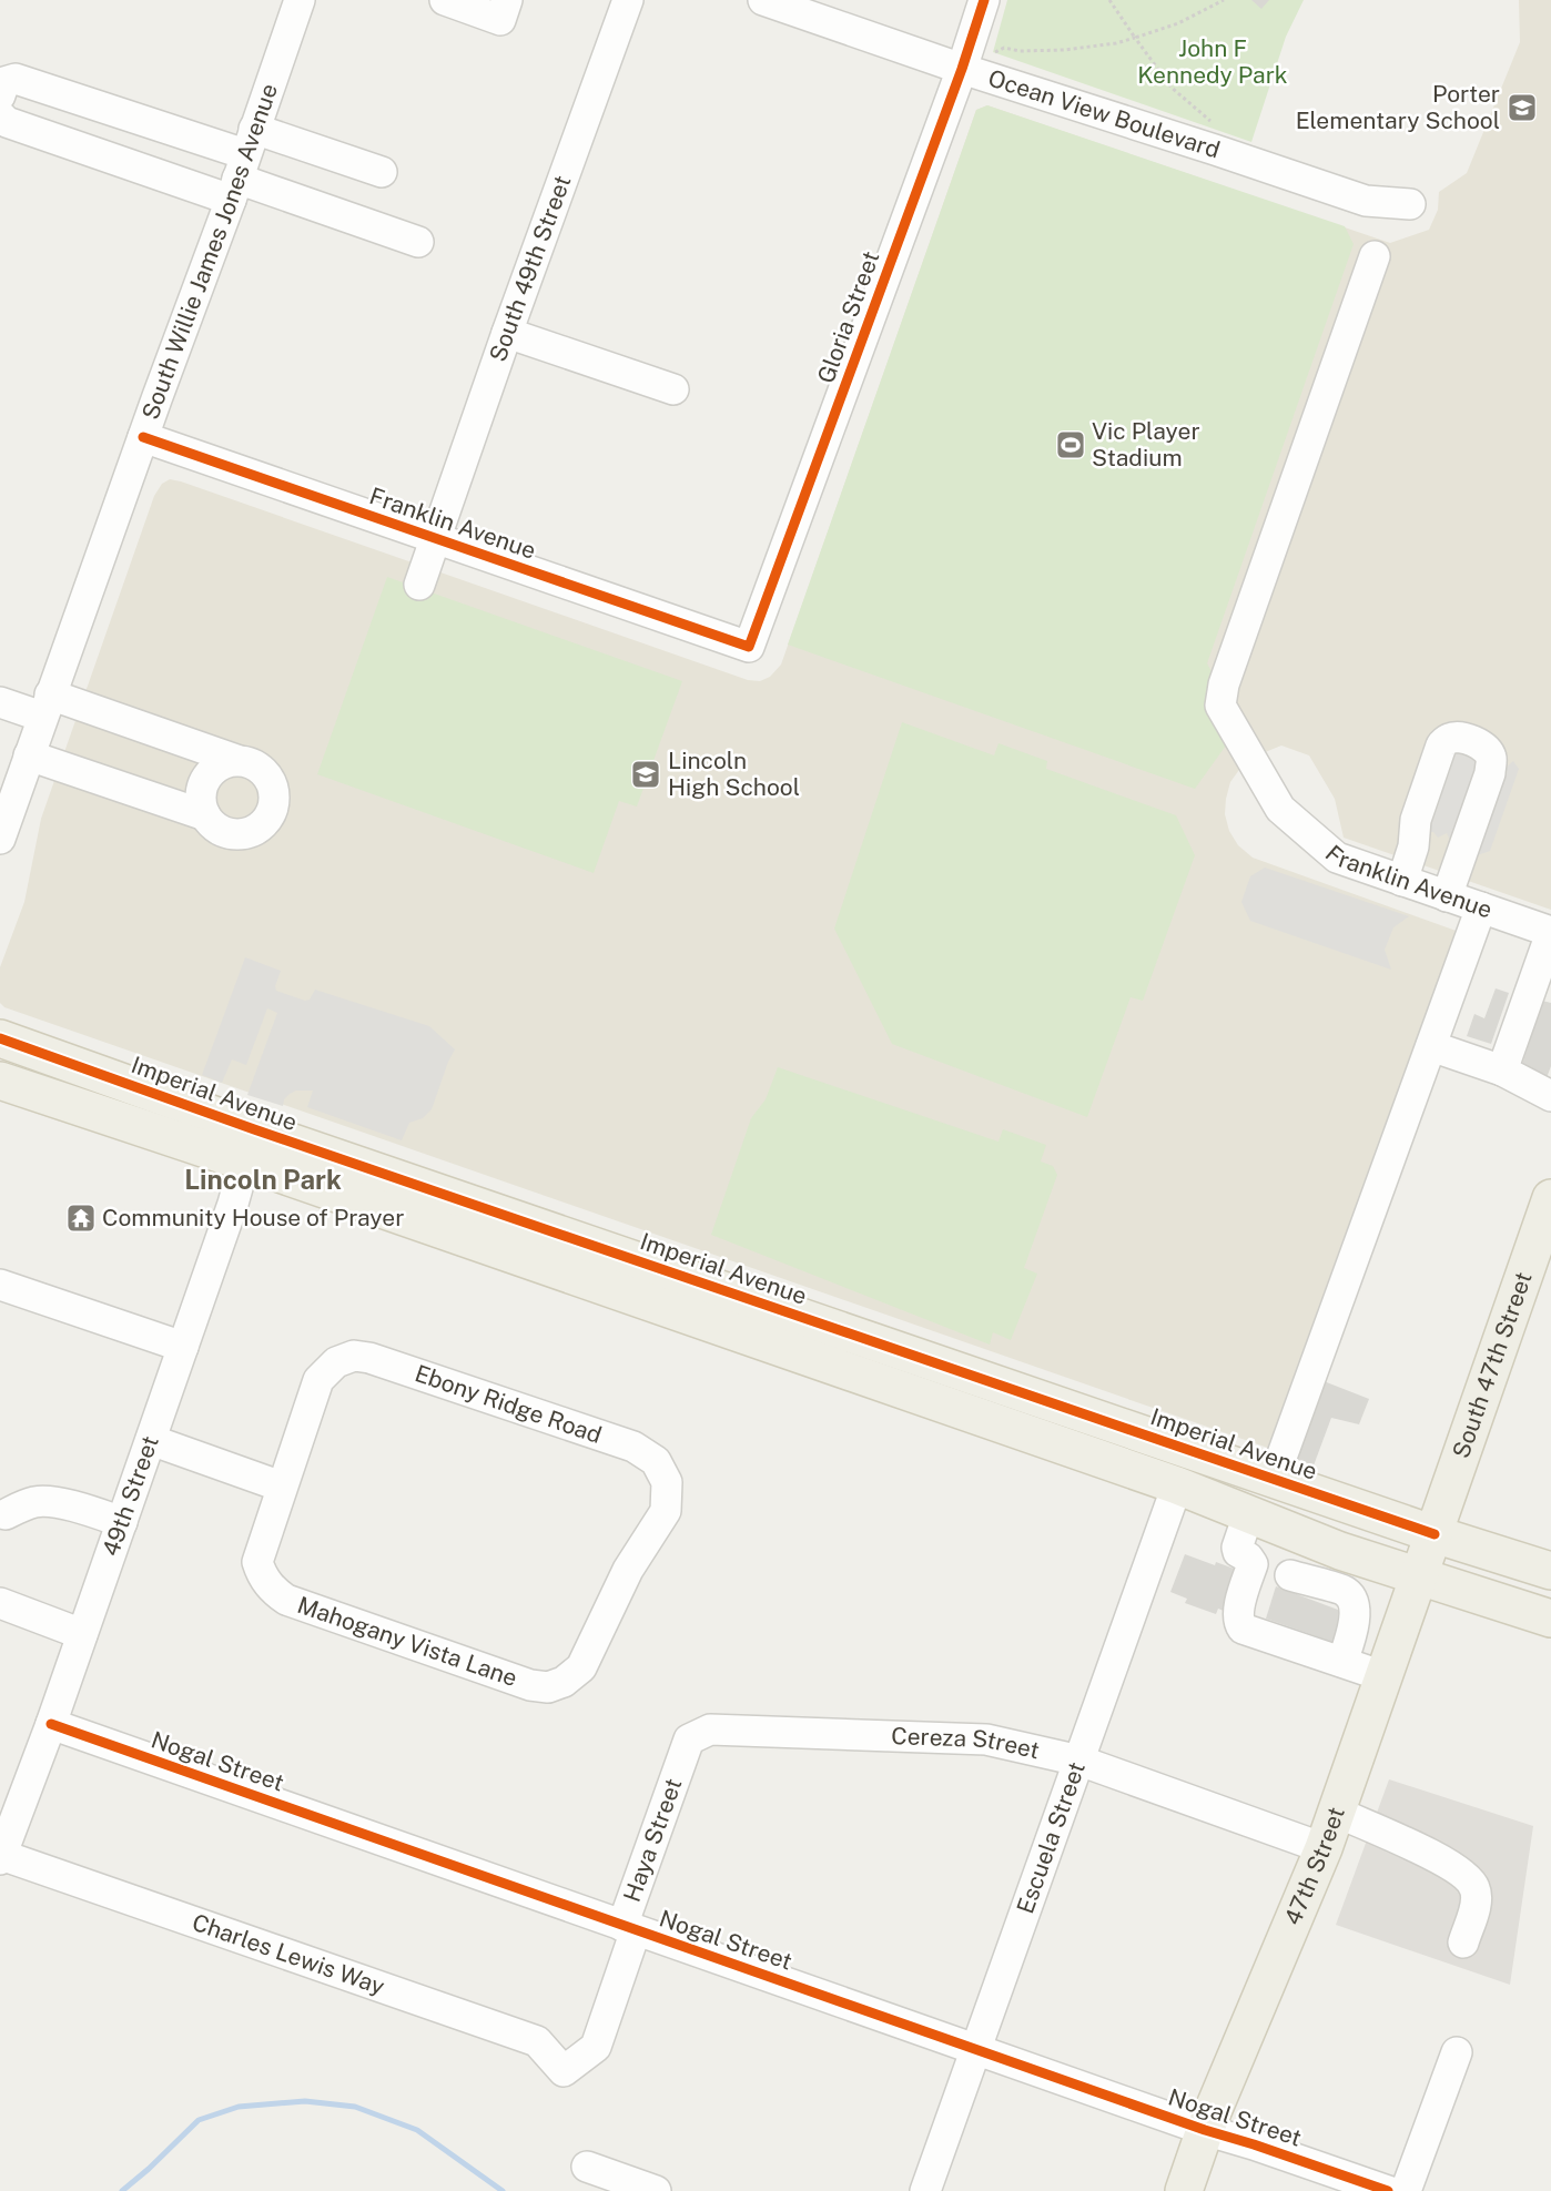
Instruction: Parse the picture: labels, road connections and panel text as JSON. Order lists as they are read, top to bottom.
{
  "streets": {
    "main road": ["Imperial Avenue", "South 47th Street", "47th Street"],
    "street": [
      "Ocean View Boulevard",
      "South Willie James Jones Avenue",
      "South 49th Street",
      "Gloria Street",
      "Franklin Avenue",
      "Ebony Ridge Road",
      "49th Street",
      "Mahogany Vista Lane",
      "Cereza Street",
      "Nogal Street",
      "Escuela Street",
      "Haya Street",
      "Charles Lewis Way"
    ]
  },
  "crossings": [
    ["Ocean View Boulevard", "Gloria Street"],
    ["South Willie James Jones Avenue", "Franklin Avenue"],
    ["South 49th Street", "Franklin Avenue"],
    ["Gloria Street", "Franklin Avenue"],
    ["Imperial Avenue", "South 47th Street"],
    ["Imperial Avenue", "49th Street"],
    ["Imperial Avenue", "Escuela Street"],
    ["Imperial Avenue", "47th Street"],
    ["South 47th Street", "47th Street"],
    ["Ebony Ridge Road", "Mahogany Vista Lane"],
    ["49th Street", "Nogal Street"],
    ["49th Street", "Charles Lewis Way"],
    ["Cereza Street", "Escuela Street"],
    ["Cereza Street", "Haya Street"],
    ["Cereza Street", "47th Street"],
    ["Nogal Street", "Escuela Street"],
    ["Nogal Street", "Haya Street"],
    ["Nogal Street", "47th Street"],
    ["Haya Street", "Charles Lewis Way"]
  ],
  "districts": ["Lincoln Park"],
  "parks": ["John F Kennedy Park"],
  "places": {
    "school or university": ["Porter Elementary School", "Lincoln High School"],
    "sports": ["Vic Player Stadium"],
    "temple": ["Community House of Prayer"]
  }
}
